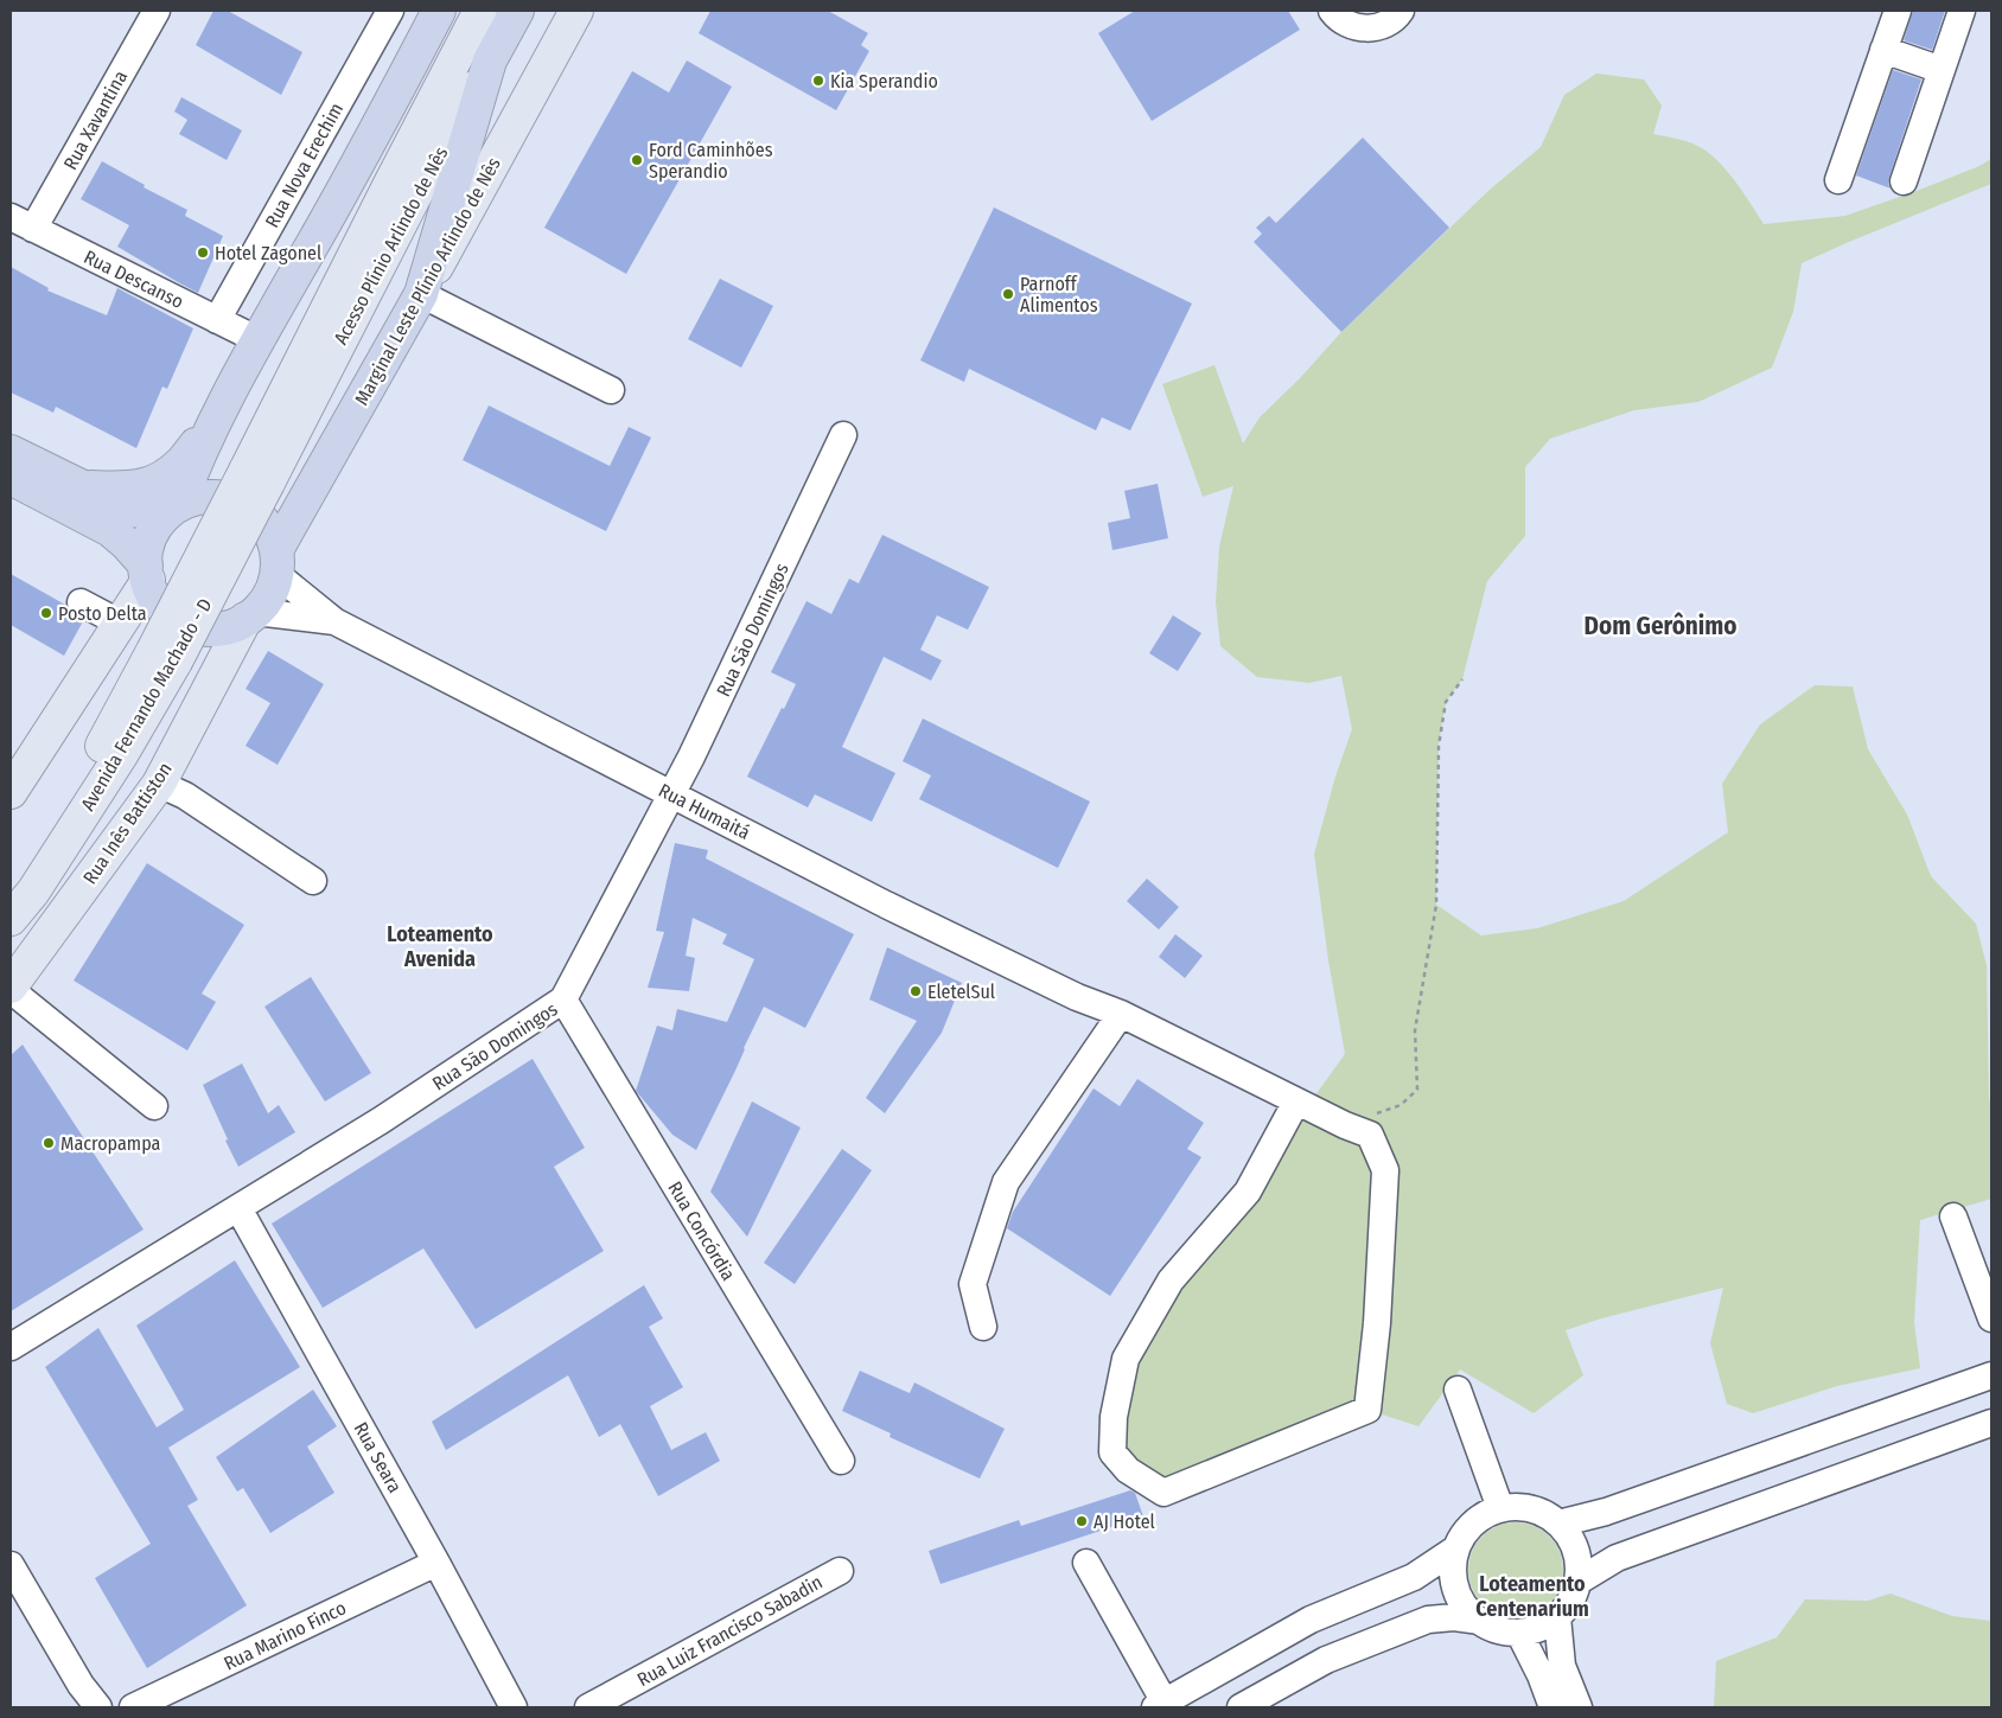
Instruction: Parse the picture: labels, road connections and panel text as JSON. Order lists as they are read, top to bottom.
{
  "streets": {
    "highway": ["Acesso Plínio Arlindo de Nês", "Marginal Leste Plínio Arlindo de Nês"],
    "main road": ["Avenida Fernando Machado - D", "Rua Inês Battiston"],
    "street": [
      "Rua Xavantina",
      "Rua Nova Erechim",
      "Rua Descanso",
      "Rua São Domingos",
      "Rua Humaitá",
      "Rua Concórdia",
      "Rua Seara",
      "Rua Luiz Francisco Sabadin",
      "Rua Marino Finco"
    ]
  },
  "crossings": [
    ["Rua Xavantina", "Rua Descanso"],
    ["Rua Nova Erechim", "Rua Descanso"],
    ["Acesso Plínio Arlindo de Nês", "Avenida Fernando Machado - D"],
    ["Marginal Leste Plínio Arlindo de Nês", "Rua Humaitá"],
    ["Marginal Leste Plínio Arlindo de Nês", "Rua Inês Battiston"],
    ["Rua São Domingos", "Rua Humaitá"],
    ["Rua São Domingos", "Rua Concórdia"],
    ["Rua São Domingos", "Rua Seara"],
    ["Rua Humaitá", "Rua Inês Battiston"],
    ["Rua Seara", "Rua Marino Finco"]
  ],
  "districts": ["Dom Gerônimo", "Loteamento Avenida", "Loteamento Centenarium"],
  "places": [
    "Kia Sperandio",
    "Ford Caminhões Sperandio",
    "Hotel Zagonel",
    "Parnoff Alimentos",
    "Posto Delta",
    "EletelSul",
    "Macropampa",
    "AJ Hotel"
  ]
}
